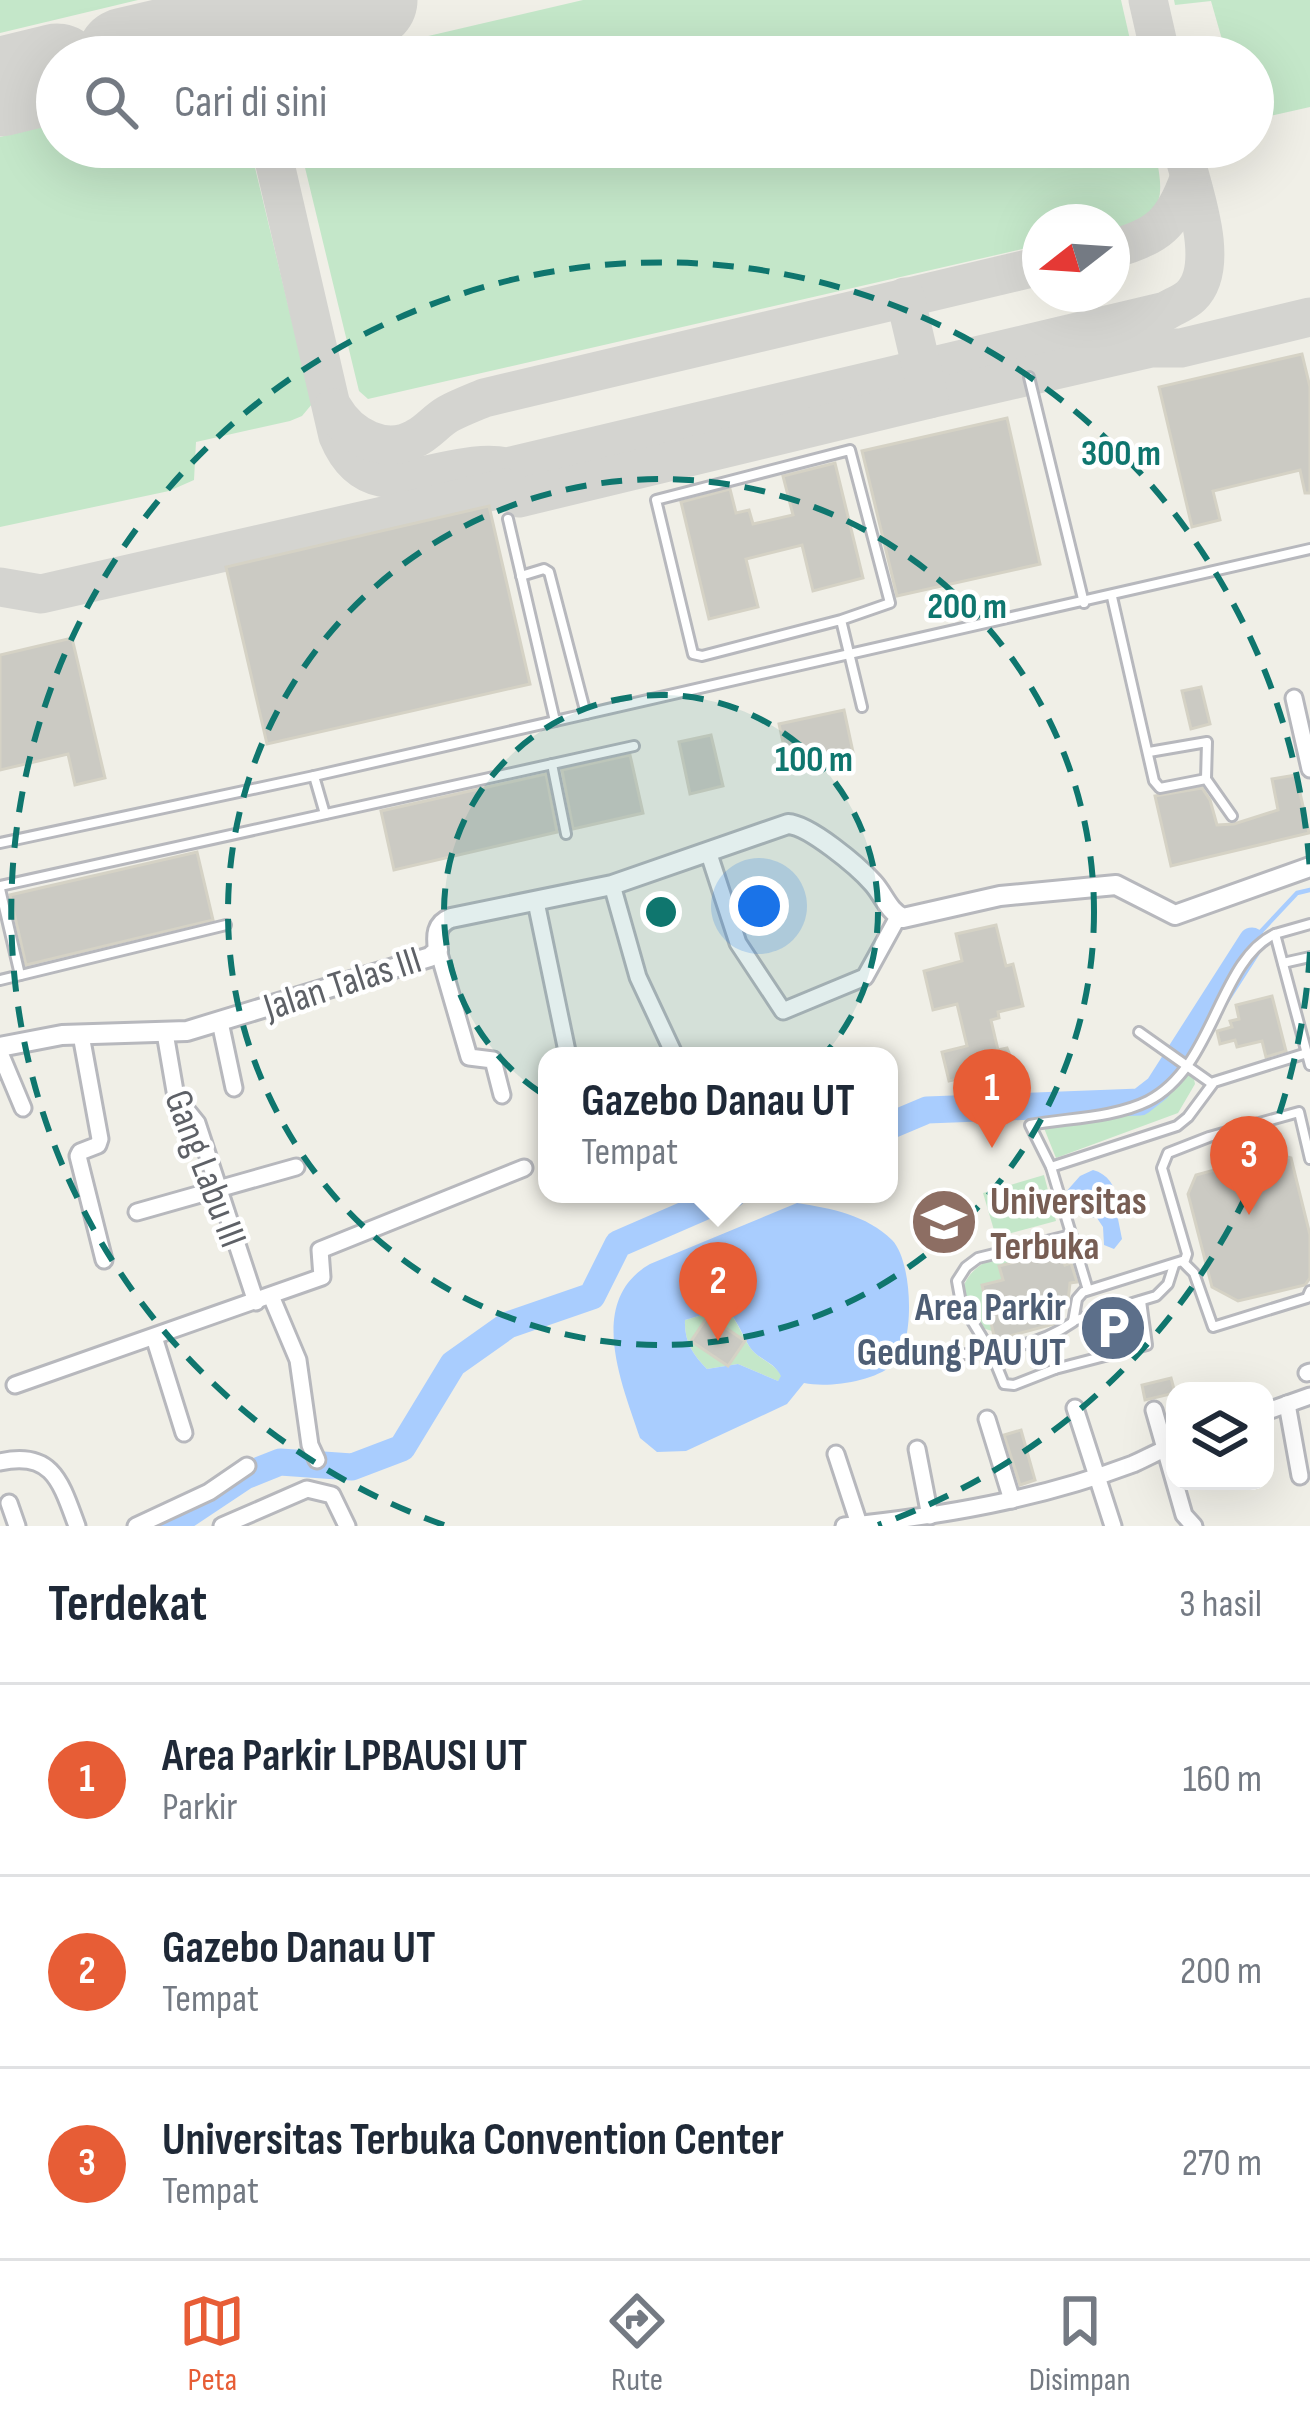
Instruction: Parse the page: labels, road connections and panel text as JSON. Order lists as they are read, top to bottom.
{
  "streets": {
    "street": ["Jalan Talas III", "Gang Labu III"]
  },
  "crossings": [
    ["Jalan Talas III", "Gang Labu III"]
  ],
  "places": {
    "school or university": ["Universitas Terbuka"],
    "parking": ["Area Parkir Gedung PAU UT"]
  },
  "north": "left",
  "page": {
    "search": "Cari di sini",
    "popup": ["Gazebo Danau UT", "Tempat"],
    "pins": ["1", "3", "2"],
    "heading": ["Terdekat", "3 hasil"],
    "list": [
      {
        "mark": "1",
        "name": "Area Parkir LPBAUSI UT",
        "note": "Parkir",
        "value": "160 m"
      },
      {
        "mark": "2",
        "name": "Gazebo Danau UT",
        "note": "Tempat",
        "value": "200 m"
      },
      {
        "mark": "3",
        "name": "Universitas Terbuka Convention Center",
        "note": "Tempat",
        "value": "270 m"
      }
    ],
    "nav": ["Peta", "Rute", "Disimpan"]
  },
  "rings": ["300 m", "200 m", "100 m"]
}
